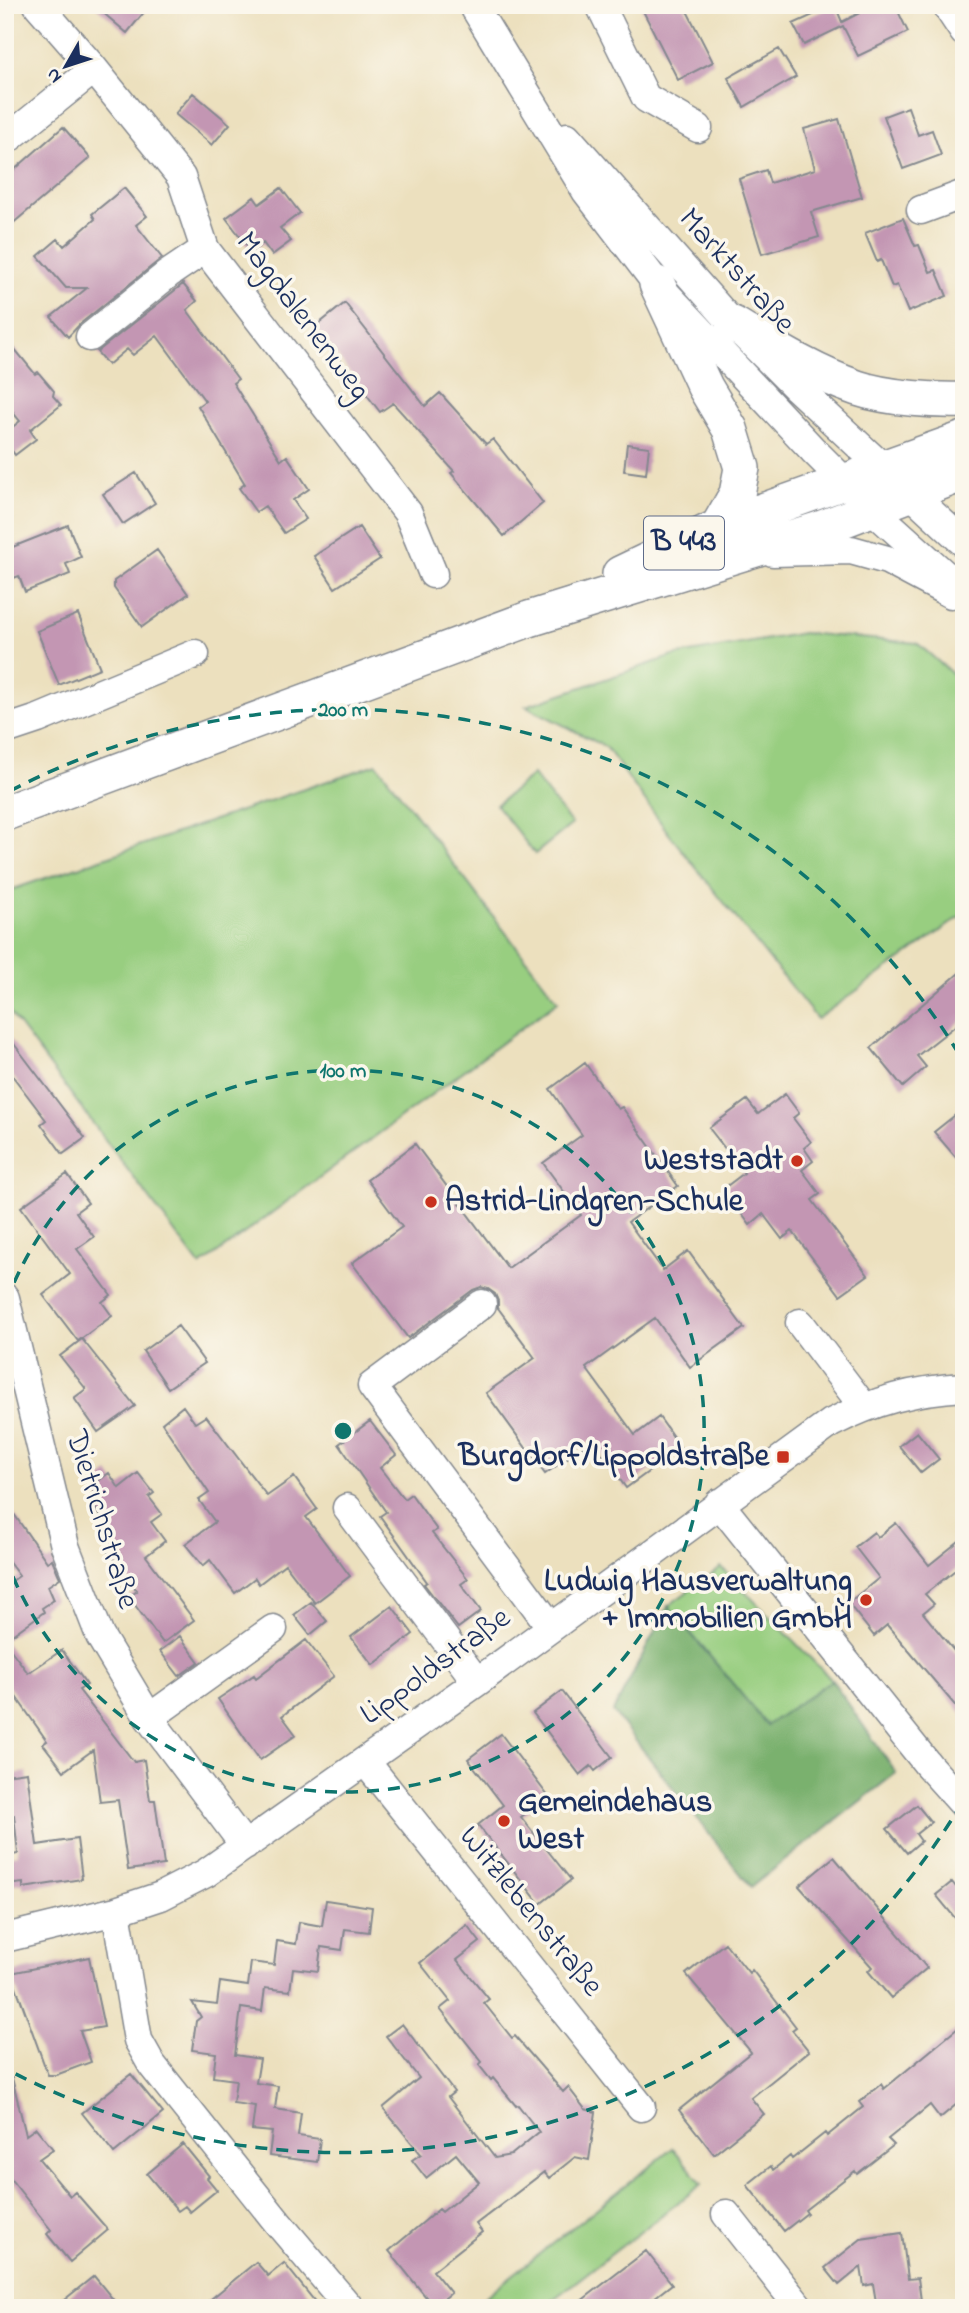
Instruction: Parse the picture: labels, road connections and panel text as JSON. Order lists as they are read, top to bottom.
{
  "streets": {
    "main road": ["B 443"],
    "street": [
      "Marktstraße",
      "Magdalenenweg",
      "Dietrichstraße",
      "Lippoldstraße",
      "Witzlebenstraße"
    ]
  },
  "crossings": [
    ["Marktstraße", "B 443"],
    ["Dietrichstraße", "Lippoldstraße"],
    ["Lippoldstraße", "Witzlebenstraße"]
  ],
  "places": {
    "other": [
      "Weststadt",
      "Astrid-Lindgren-Schule",
      "Ludwig Hausverwaltung + Immobilien GmbH",
      "Gemeindehaus West"
    ],
    "transit": ["Burgdorf/Lippoldstraße"]
  },
  "north": "bottom left",
  "rings": ["200 m", "100 m"]
}
